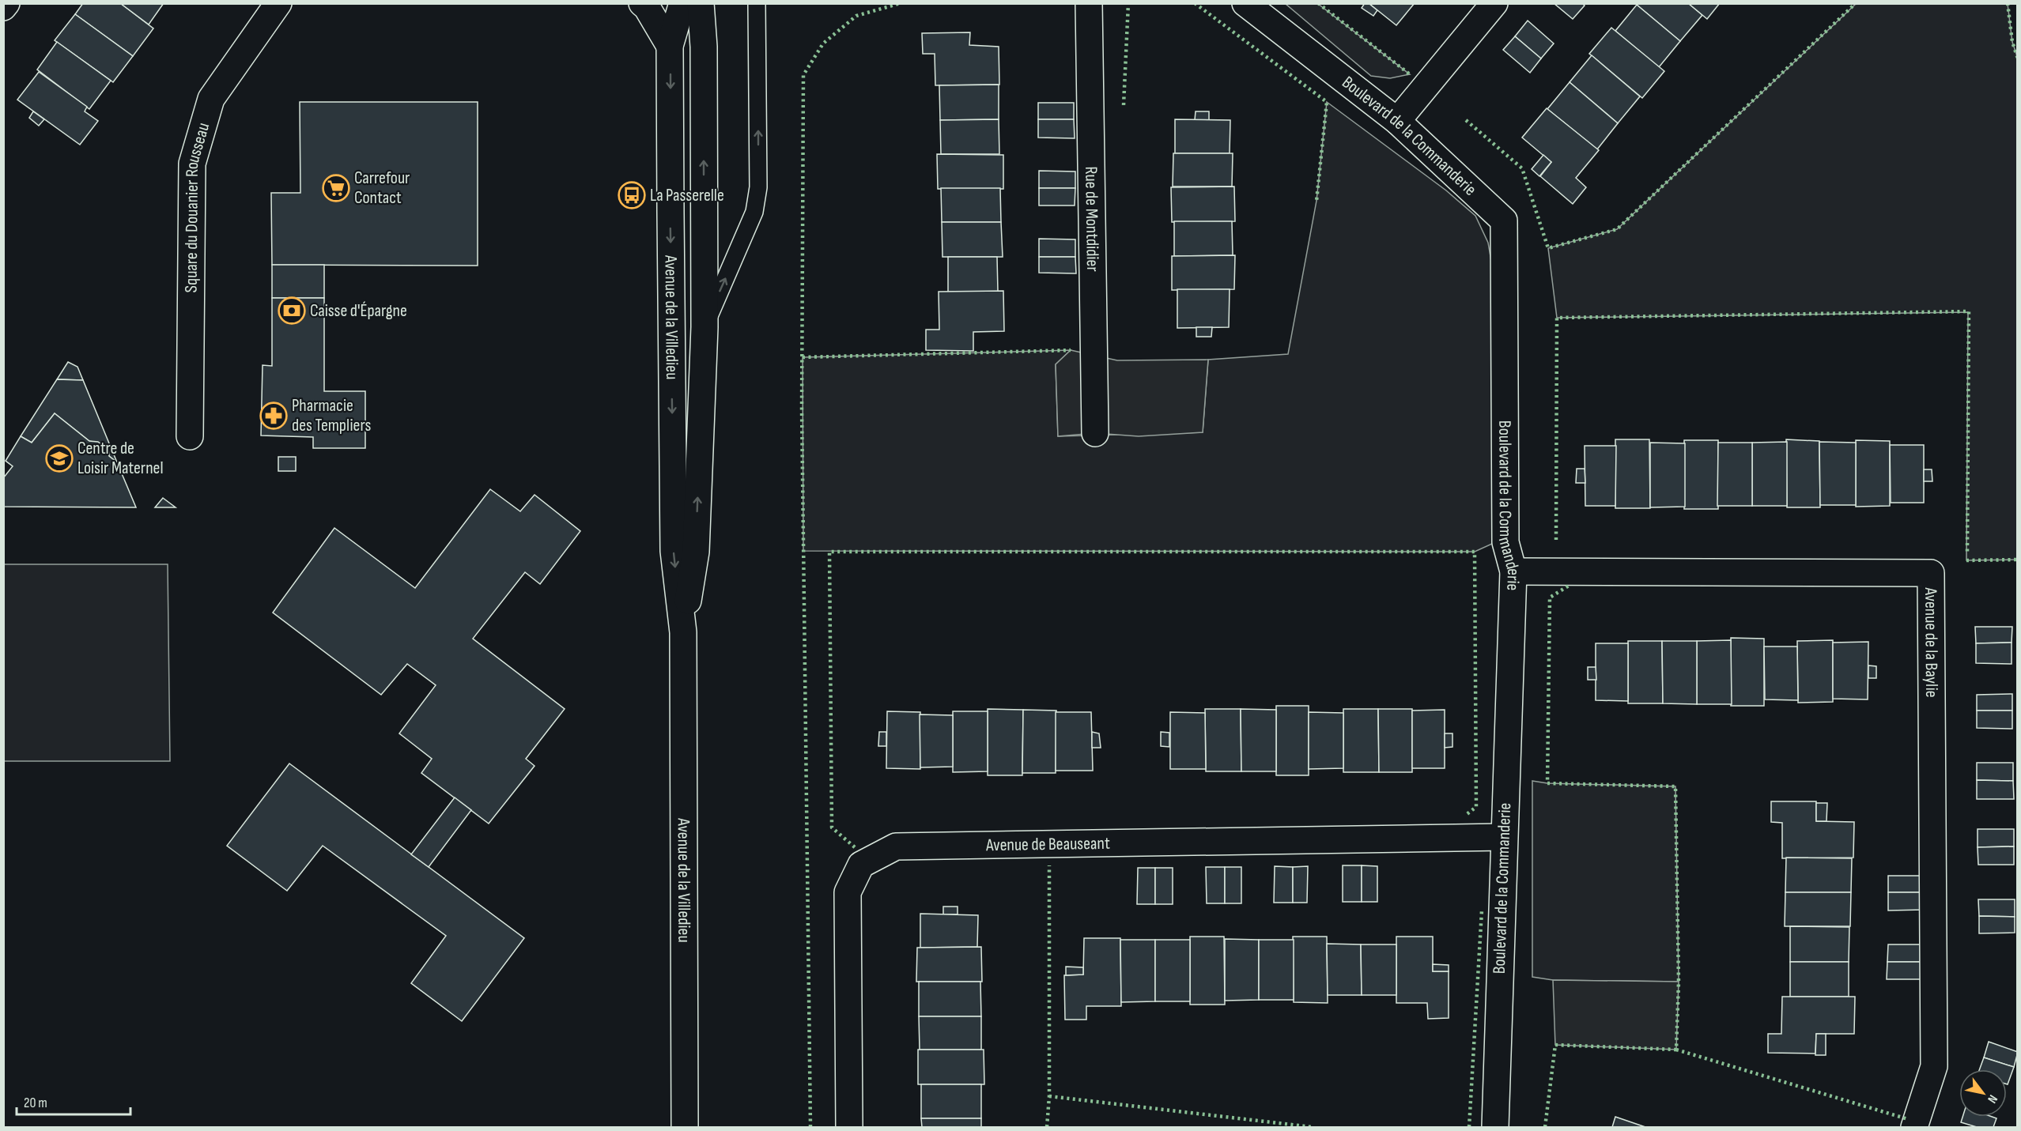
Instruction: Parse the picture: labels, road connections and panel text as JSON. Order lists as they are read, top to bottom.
{
  "streets": {
    "street": [
      "Boulevard de la Commanderie",
      "Square du Douanier Rousseau",
      "Rue de Montdidier",
      "Avenue de la Villedieu",
      "Avenue de la Baylie",
      "Avenue de Beauseant"
    ]
  },
  "crossings": [
    ["Boulevard de la Commanderie", "Avenue de la Baylie"],
    ["Boulevard de la Commanderie", "Avenue de Beauseant"]
  ],
  "places": {
    "supermarket": ["Carrefour Contact"],
    "bus stop": ["La Passerelle"],
    "bank": ["Caisse d'Épargne"],
    "pharmacy": ["Pharmacie des Templiers"],
    "school or university": ["Centre de Loisir Maternel"]
  },
  "scale_bar": "20 m",
  "north": "bottom right"
}
